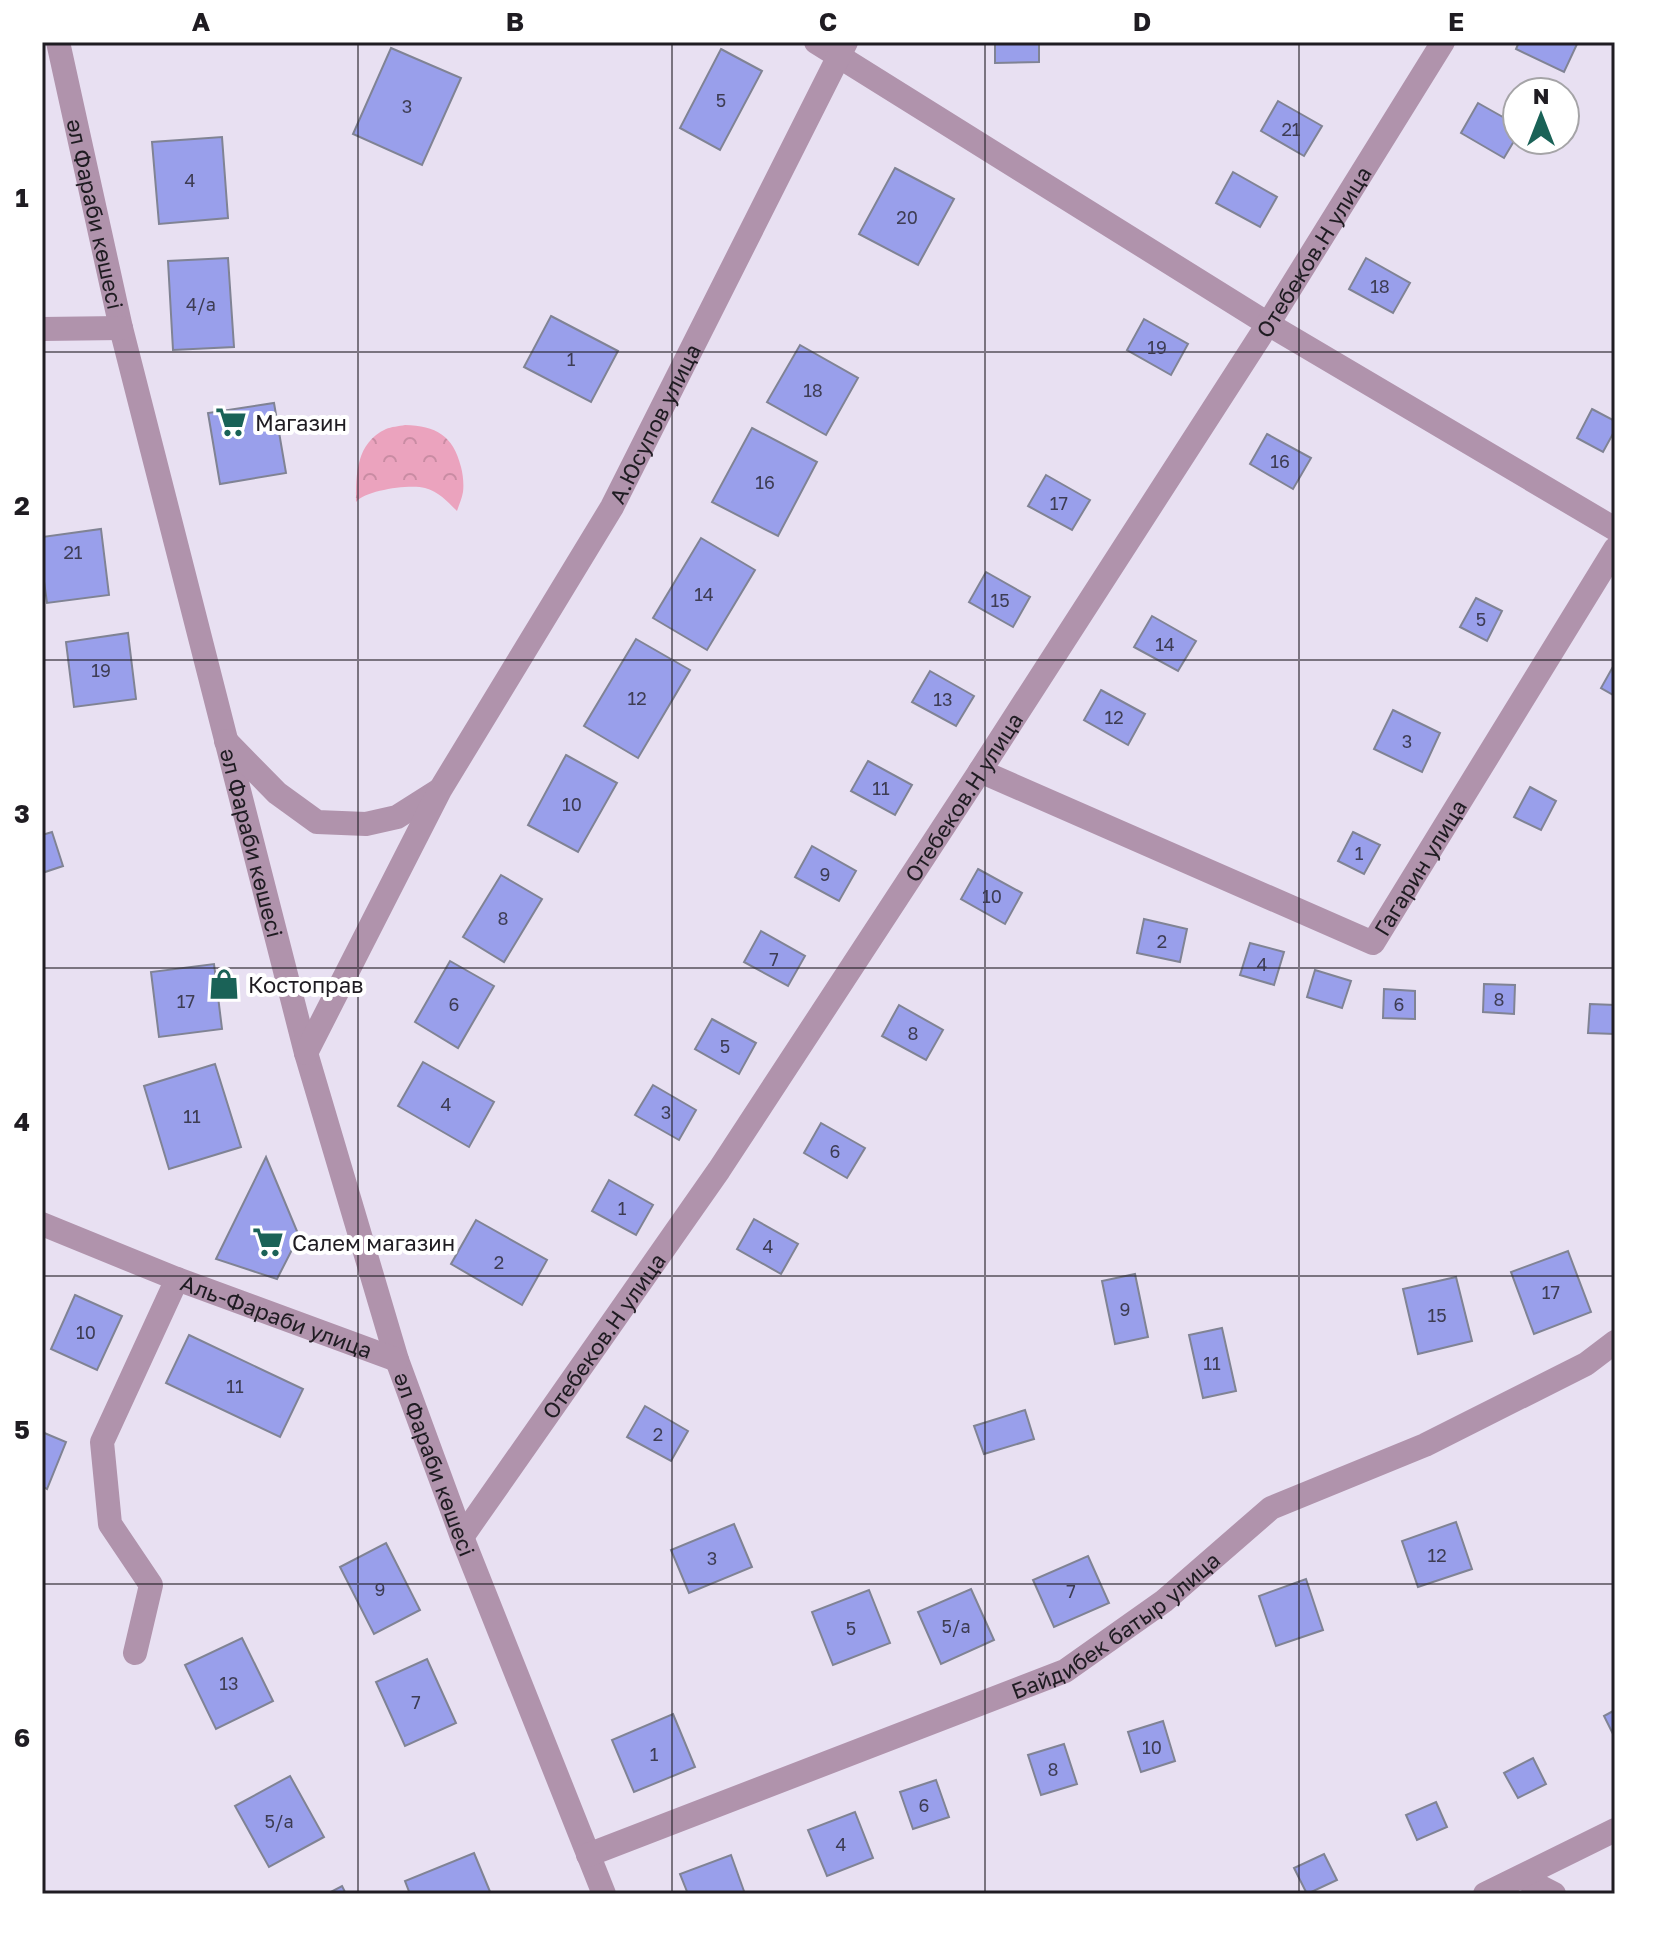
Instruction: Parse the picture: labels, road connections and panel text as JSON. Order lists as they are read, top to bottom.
{
  "streets": {
    "street": [
      "әл Фараби көшесі",
      "Отебеков.Н улица",
      "А.Юсупов улица",
      "Гагарин улица",
      "Аль-Фараби улица",
      "Байдибек батыр улица"
    ]
  },
  "crossings": [
    ["әл Фараби көшесі", "Отебеков.Н улица"],
    ["әл Фараби көшесі", "А.Юсупов улица"],
    ["әл Фараби көшесі", "Аль-Фараби улица"],
    ["әл Фараби көшесі", "Байдибек батыр улица"],
    ["Отебеков.Н улица", "Гагарин улица"]
  ],
  "places": {
    "supermarket": ["Магазин", "Салем магазин"],
    "shop": ["Костоправ"]
  },
  "house_numbers": [
    "5",
    "3",
    "21",
    "4",
    "20",
    "18",
    "4/а",
    "19",
    "1",
    "18",
    "16",
    "16",
    "17",
    "21",
    "14",
    "15",
    "5",
    "14",
    "19",
    "12",
    "13",
    "12",
    "3",
    "11",
    "10",
    "1",
    "9",
    "10",
    "8",
    "2",
    "7",
    "4",
    "8",
    "17",
    "6",
    "6",
    "8",
    "5",
    "4",
    "3",
    "11",
    "6",
    "1",
    "4",
    "2",
    "17",
    "9",
    "15",
    "10",
    "11",
    "11",
    "2",
    "12",
    "3",
    "9",
    "7",
    "5/а",
    "5",
    "13",
    "7",
    "10",
    "1",
    "8",
    "6",
    "5/a",
    "4"
  ],
  "north": "top",
  "grid": {
    "columns": [
      "A",
      "B",
      "C",
      "D",
      "E"
    ],
    "rows": [
      "1",
      "2",
      "3",
      "4",
      "5",
      "6"
    ]
  }
}
